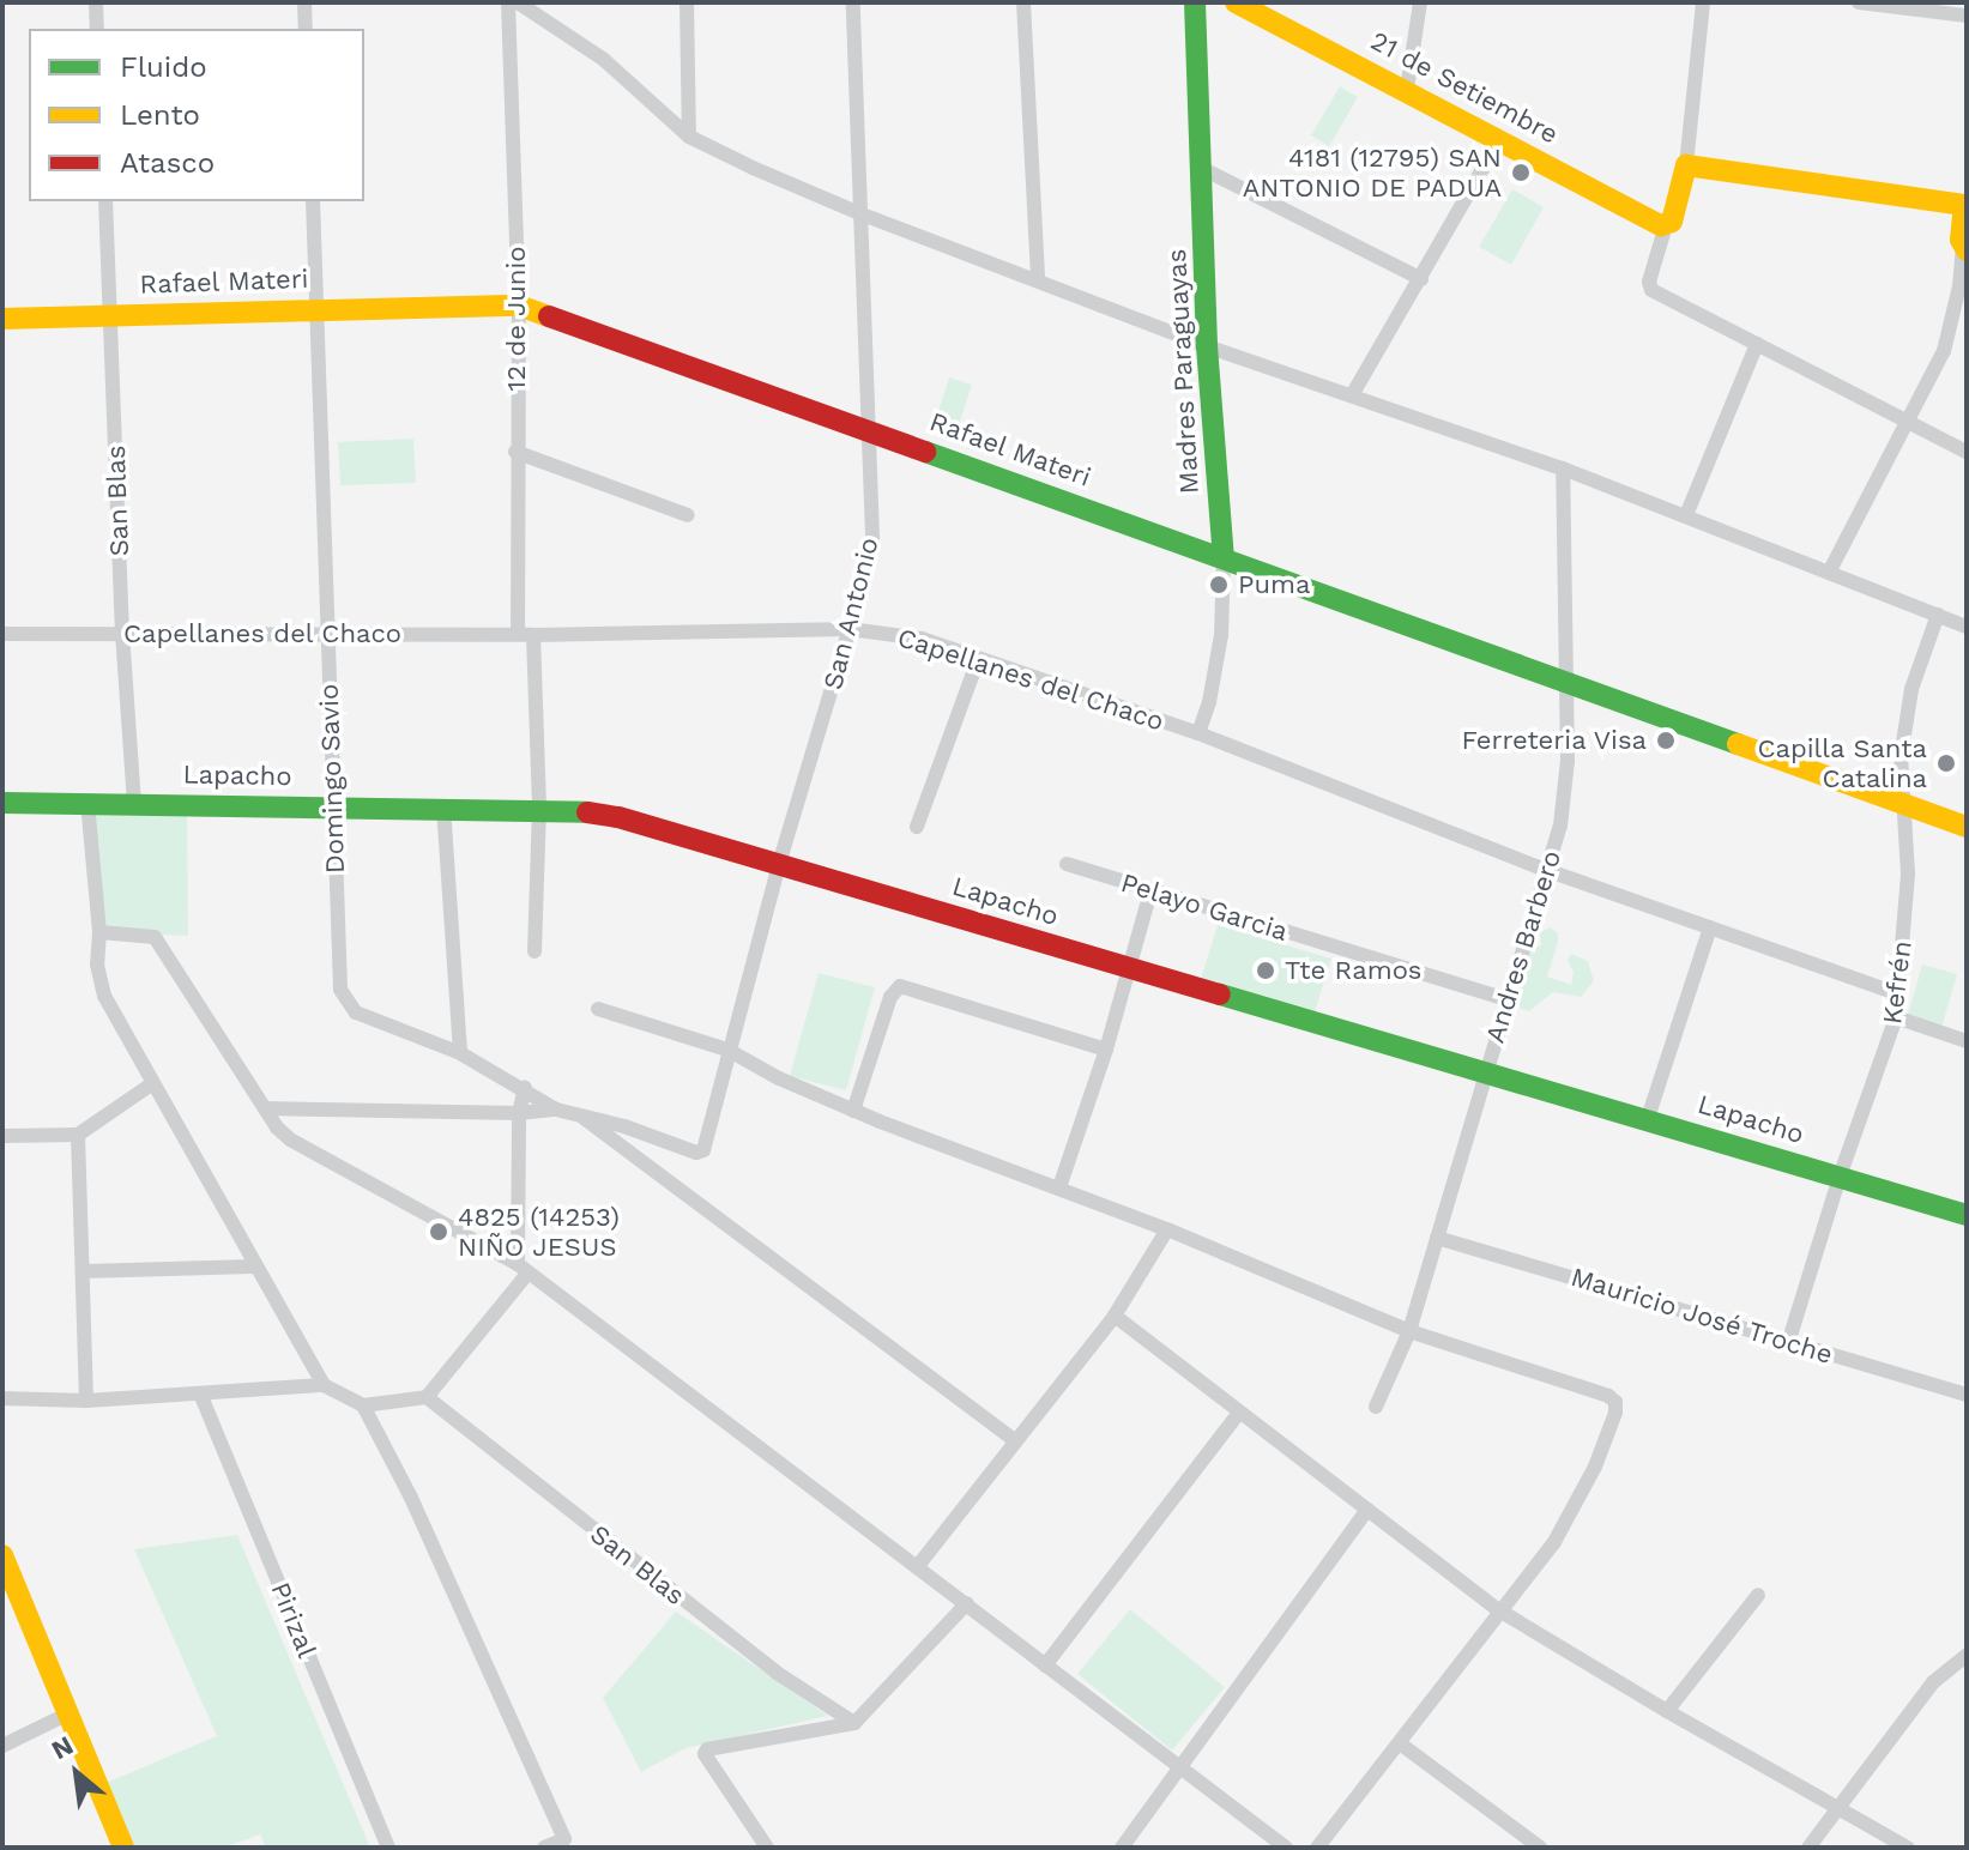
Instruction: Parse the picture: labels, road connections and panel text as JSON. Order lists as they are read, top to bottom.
{
  "streets": {
    "main road": [
      "21 de Setiembre",
      "Rafael Materi",
      "Madres Paraguayas",
      "Lapacho"
    ],
    "street": [
      "12 de Junio",
      "San Blas",
      "San Antonio",
      "Capellanes del Chaco",
      "Domingo Savio",
      "Pelayo Garcia",
      "Andres Barbero",
      "Kefrén",
      "Mauricio José Troche",
      "Pirizal"
    ]
  },
  "crossings": [
    ["Rafael Materi", "12 de Junio"],
    ["Rafael Materi", "Madres Paraguayas"],
    ["Rafael Materi", "San Blas"],
    ["Rafael Materi", "San Antonio"],
    ["Rafael Materi", "Domingo Savio"],
    ["Rafael Materi", "Andres Barbero"],
    ["Rafael Materi", "Kefrén"],
    ["12 de Junio", "Capellanes del Chaco"],
    ["12 de Junio", "Lapacho"],
    ["Madres Paraguayas", "Capellanes del Chaco"],
    ["San Blas", "Capellanes del Chaco"],
    ["San Blas", "Lapacho"],
    ["San Antonio", "Capellanes del Chaco"],
    ["San Antonio", "Lapacho"],
    ["Capellanes del Chaco", "Domingo Savio"],
    ["Capellanes del Chaco", "Andres Barbero"],
    ["Capellanes del Chaco", "Kefrén"],
    ["Lapacho", "Domingo Savio"],
    ["Lapacho", "Andres Barbero"],
    ["Lapacho", "Kefrén"],
    ["Pelayo Garcia", "Andres Barbero"],
    ["Andres Barbero", "Mauricio José Troche"],
    ["Kefrén", "Mauricio José Troche"]
  ],
  "places": [
    "4181 (12795) SAN ANTONIO DE PADUA",
    "Puma",
    "Ferreteria Visa",
    "Capilla Santa Catalina",
    "Tte Ramos",
    "4825 (14253) NIÑO JESUS"
  ],
  "legend": ["Fluido", "Lento", "Atasco"],
  "north": "top left"
}
